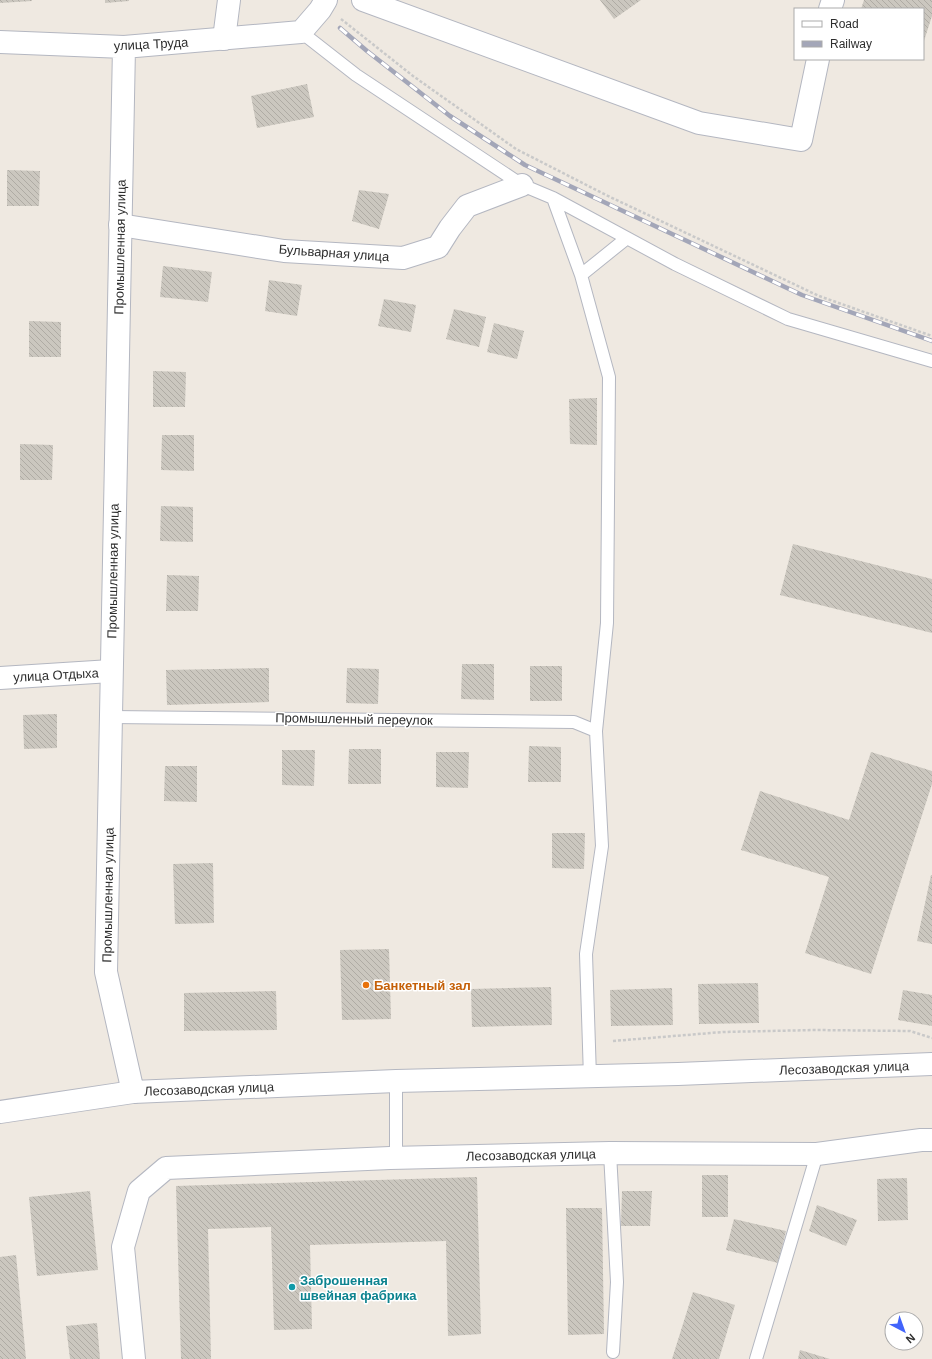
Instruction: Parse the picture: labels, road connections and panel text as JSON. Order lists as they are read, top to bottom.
{
  "streets": {
    "street": [
      "улица Труда",
      "Промышленная улица",
      "Бульварная улица",
      "улица Отдыха",
      "Лесозаводская улица"
    ],
    "lane": ["Промышленный переулок"]
  },
  "crossings": [
    ["улица Труда", "Промышленная улица"],
    ["Промышленная улица", "Бульварная улица"],
    ["Промышленная улица", "улица Отдыха"],
    ["Промышленная улица", "Промышленный переулок"],
    ["Промышленная улица", "Лесозаводская улица"]
  ],
  "places": ["Банкетный зал", "Заброшенная швейная фабрика"],
  "legend": ["Road", "Railway"],
  "north": "bottom right"
}
